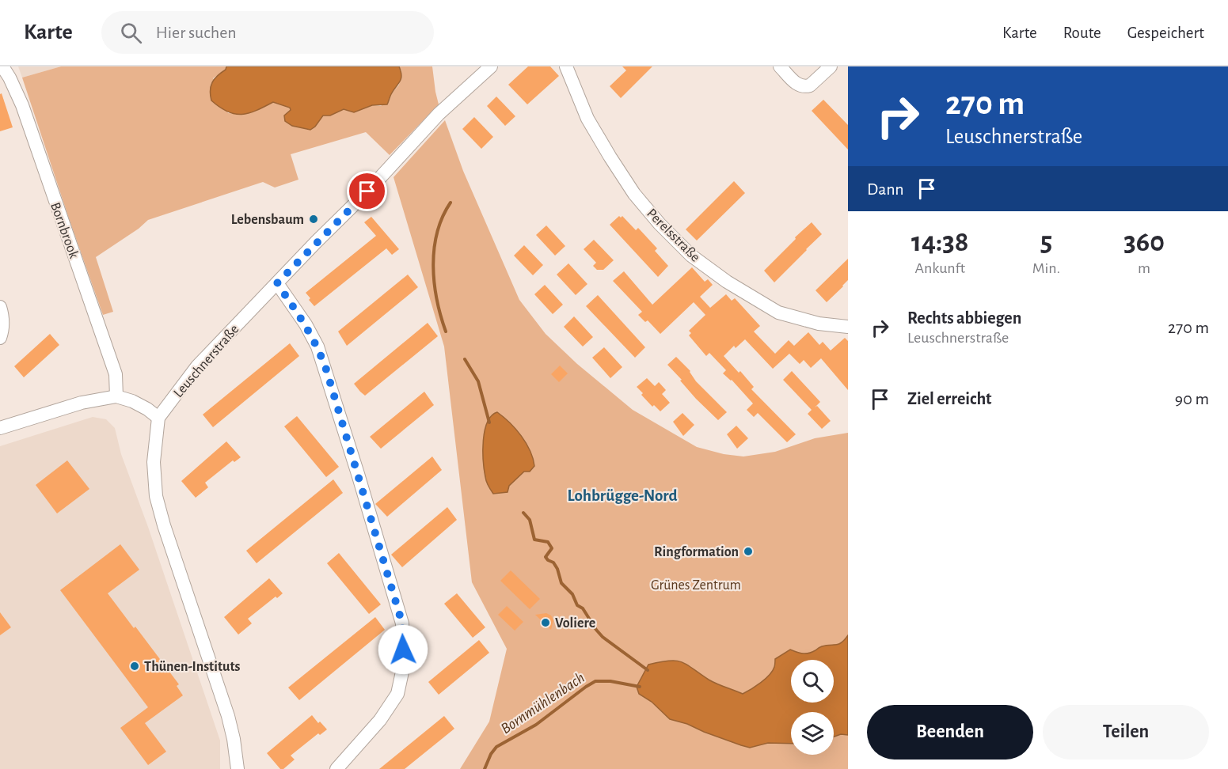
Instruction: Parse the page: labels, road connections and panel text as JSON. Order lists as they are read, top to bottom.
{
  "streets": {
    "street": ["Bornbrook", "Perelsstraße", "Leuschnerstraße"]
  },
  "districts": ["Lohbrügge-Nord"],
  "water": ["Bornmühlenbach"],
  "parks": ["Grünes Zentrum"],
  "places": [
    "Lebensbaum",
    "Ringformation",
    "Voliere",
    "Thünen-Instituts"
  ],
  "page": {
    "header": "Karte",
    "search": "Hier suchen",
    "nav": ["Karte", "Route", "Gespeichert"],
    "turn": ["270 m", "Leuschnerstraße"],
    "then": "Dann",
    "eta": [
      "14:38",
      "Ankunft",
      "5",
      "Min.",
      "360",
      "m"
    ],
    "list": [
      {
        "name": "Rechts abbiegen",
        "note": "Leuschnerstraße",
        "value": "270 m"
      },
      {
        "name": "Ziel erreicht",
        "value": "90 m"
      }
    ],
    "buttons": ["Beenden", "Teilen"]
  }
}
